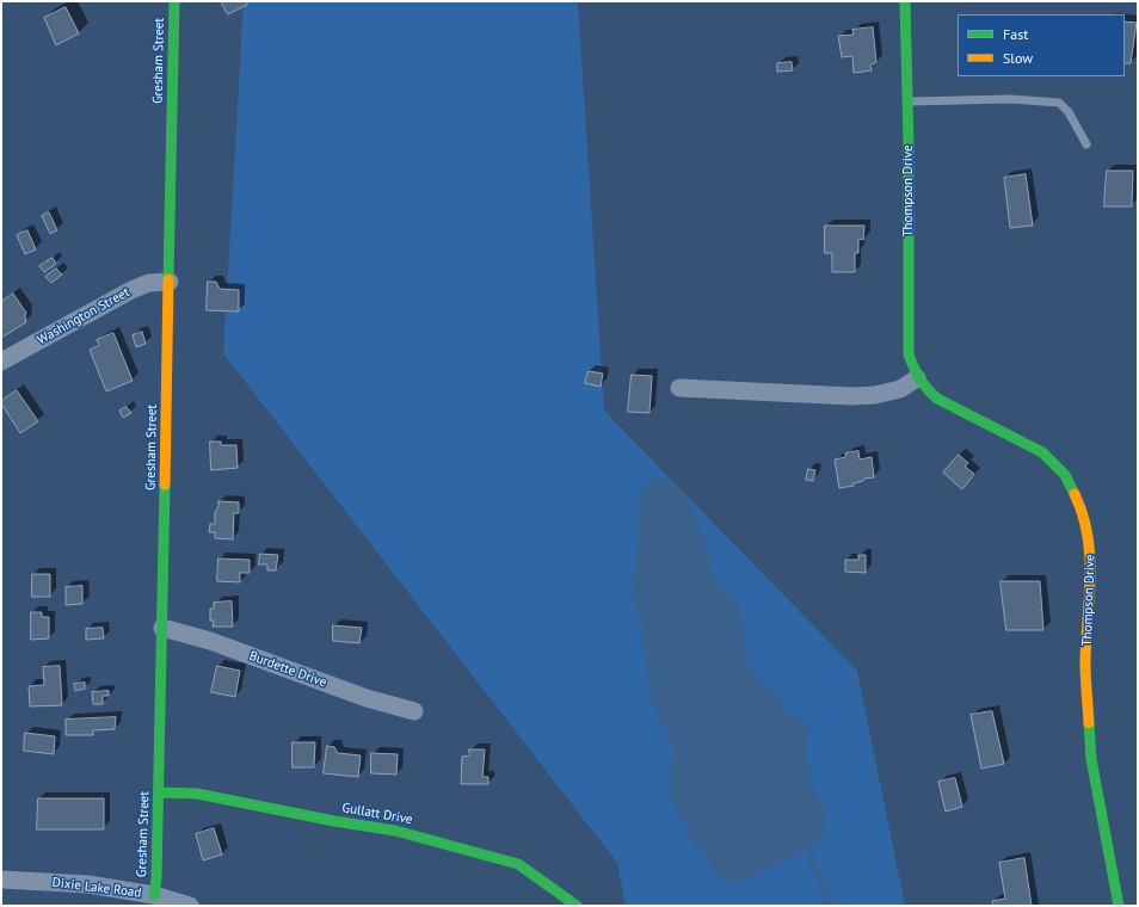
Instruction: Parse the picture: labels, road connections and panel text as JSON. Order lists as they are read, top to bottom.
{
  "streets": {
    "street": [
      "Gresham Street",
      "Thompson Drive",
      "Washington Street",
      "Burdette Drive",
      "Gullatt Drive",
      "Dixie Lake Road"
    ]
  },
  "crossings": [
    ["Gresham Street", "Washington Street"],
    ["Gresham Street", "Burdette Drive"],
    ["Gresham Street", "Gullatt Drive"],
    ["Gresham Street", "Dixie Lake Road"]
  ],
  "legend": ["Fast", "Slow"]
}
